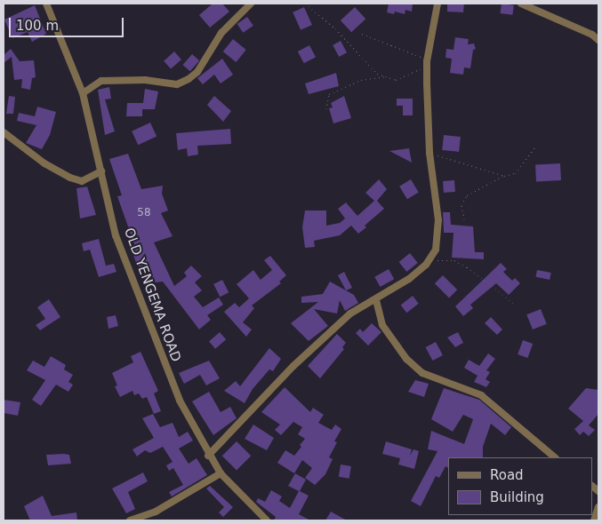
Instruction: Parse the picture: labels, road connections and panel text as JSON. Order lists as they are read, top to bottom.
{
  "streets": {
    "street": ["OLD YENGEMA ROAD"]
  },
  "house_numbers": ["58"],
  "legend": ["Road", "Building"],
  "scale_bar": "100 m"
}
